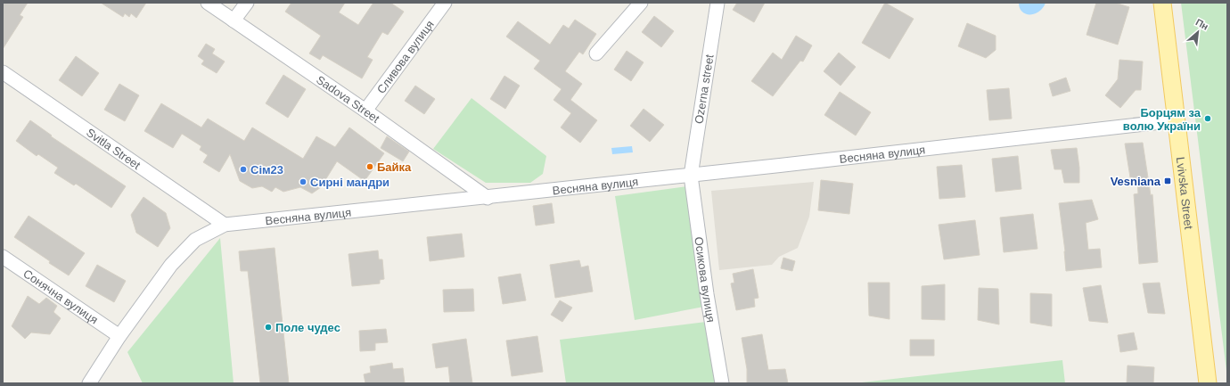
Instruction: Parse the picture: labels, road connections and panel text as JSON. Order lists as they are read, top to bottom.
{
  "streets": {
    "main road": ["Lvivska Street"],
    "street": [
      "Сливова вулиця",
      "Ozerna street",
      "Sadova Street",
      "Svitla Street",
      "Весняна вулиця",
      "Осикова вулиця",
      "Сонячна вулиця"
    ]
  },
  "crossings": [
    ["Сливова вулиця", "Sadova Street"],
    ["Ozerna street", "Весняна вулиця"],
    ["Ozerna street", "Осикова вулиця"],
    ["Sadova Street", "Весняна вулиця"],
    ["Svitla Street", "Весняна вулиця"],
    ["Весняна вулиця", "Lvivska Street"],
    ["Весняна вулиця", "Осикова вулиця"],
    ["Весняна вулиця", "Сонячна вулиця"]
  ],
  "places": {
    "other": [
      "Борцям за волю України",
      "Байка",
      "Сім23",
      "Сирні мандри",
      "Поле чудес"
    ],
    "transit": ["Vesniana"]
  },
  "north": "top right"
}
